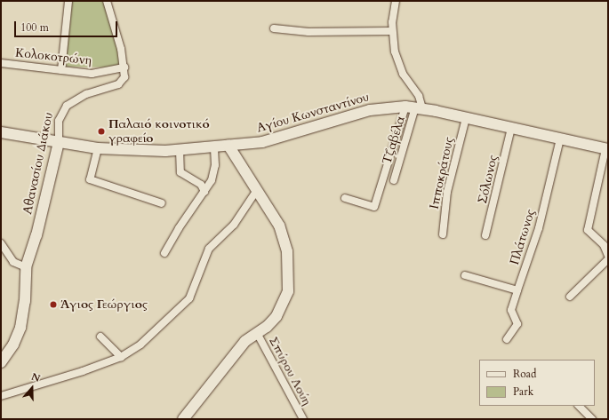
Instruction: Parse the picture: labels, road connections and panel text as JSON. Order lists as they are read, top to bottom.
{
  "streets": {
    "main road": ["Αγίου Κωνσταντίνου", "Αθανασίου Διάκου"],
    "street": [
      "Κολοκοτρώνη",
      "Τζαβέλα",
      "Ιπποκράτους",
      "Σόλωνος",
      "Πλάτωνος",
      "Σπύρου Λούη"
    ]
  },
  "crossings": [
    ["Κολοκοτρώνη", "Αθανασίου Διάκου"],
    ["Αγίου Κωνσταντίνου", "Τζαβέλα"],
    ["Αγίου Κωνσταντίνου", "Αθανασίου Διάκου"],
    ["Αγίου Κωνσταντίνου", "Ιπποκράτους"],
    ["Αγίου Κωνσταντίνου", "Σόλωνος"],
    ["Αγίου Κωνσταντίνου", "Πλάτωνος"]
  ],
  "places": ["Παλαιό κοινοτικό γραφείο", "Άγιος Γεώργιος"],
  "legend": ["Road", "Park"],
  "scale_bar": "100 m",
  "north": "top"
}
